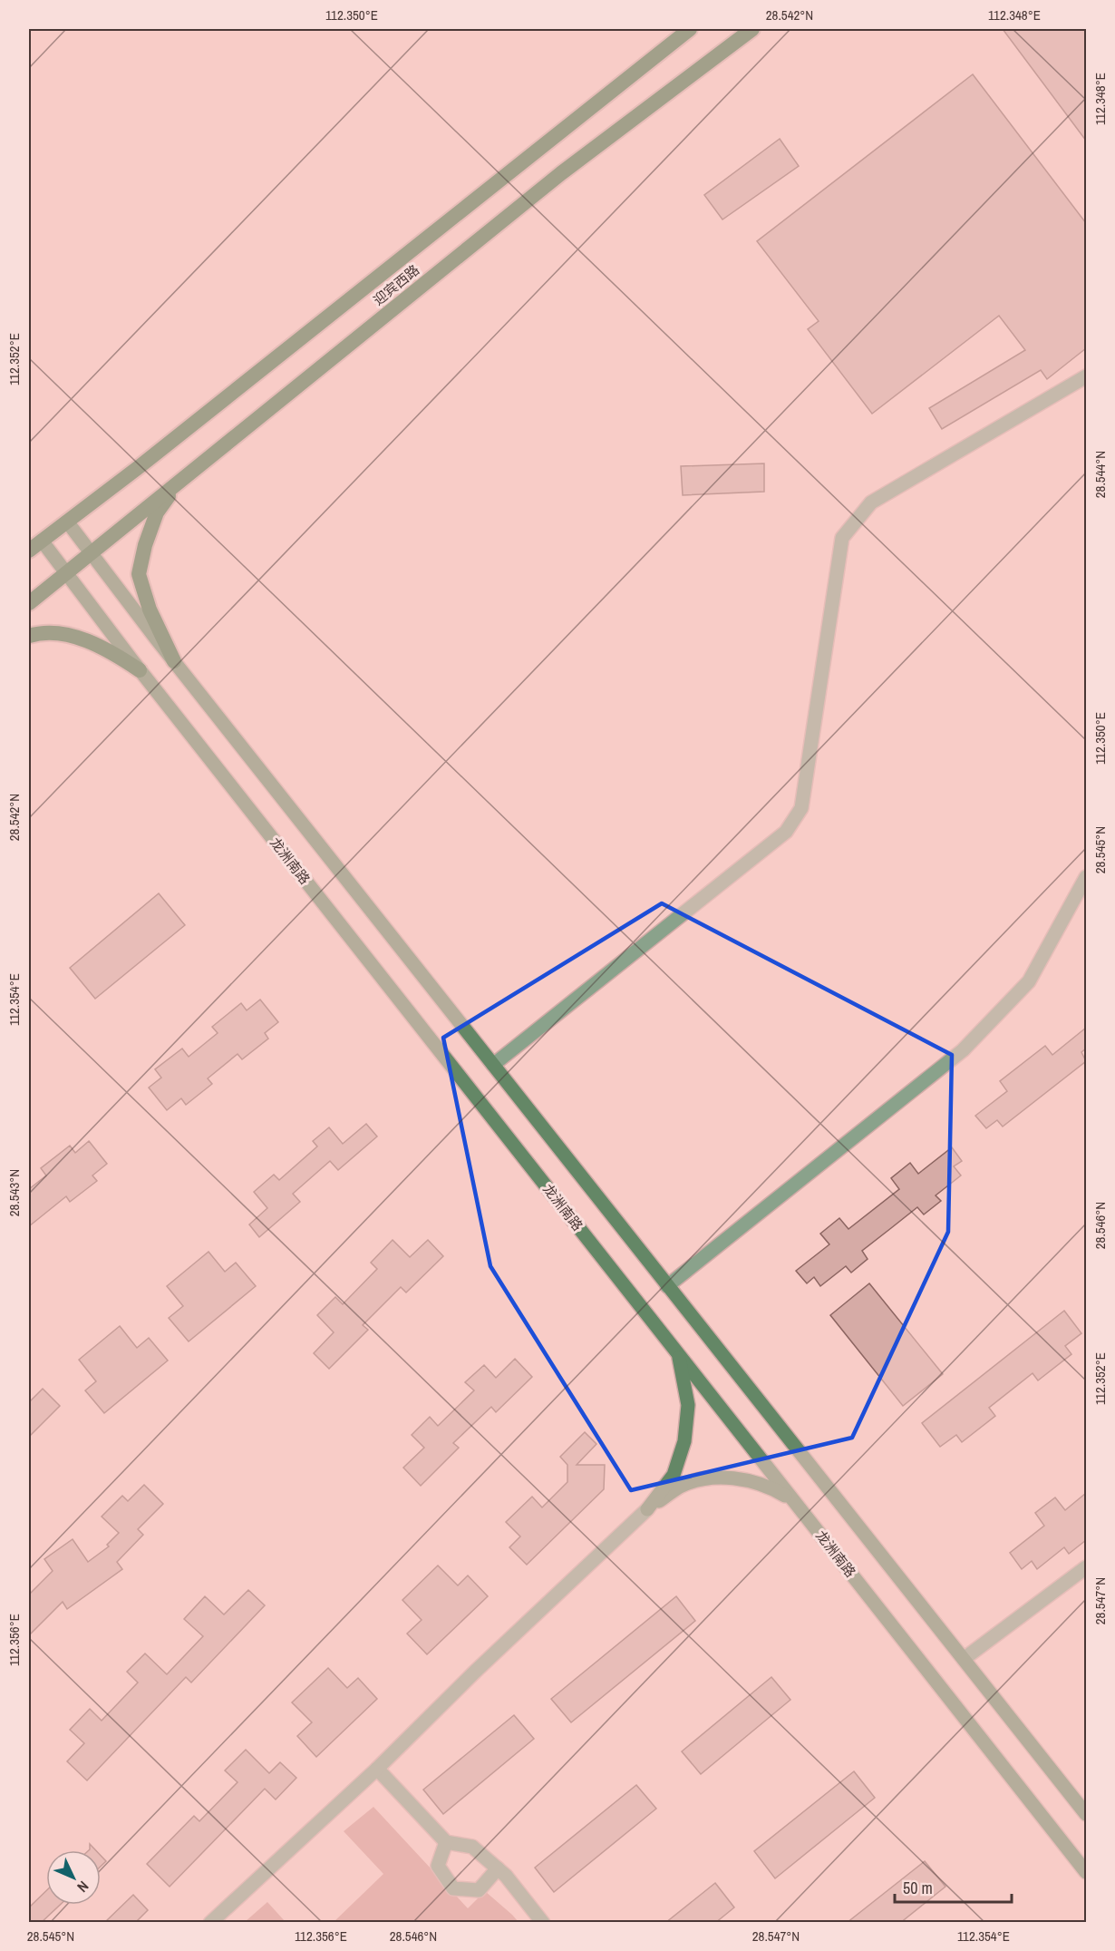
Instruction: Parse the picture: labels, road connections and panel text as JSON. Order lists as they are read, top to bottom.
{
  "streets": {
    "highway": ["迎宾西路"],
    "main road": ["龙洲南路"]
  },
  "crossings": [
    ["迎宾西路", "龙洲南路"]
  ],
  "scale_bar": "50 m",
  "north": "bottom right",
  "coordinates": [
    "112.350°E",
    "28.542°N",
    "112.348°E",
    "112.352°E",
    "28.544°N",
    "28.545°N",
    "112.354°E",
    "28.543°N",
    "28.546°N",
    "28.547°N",
    "112.356°E"
  ]
}
